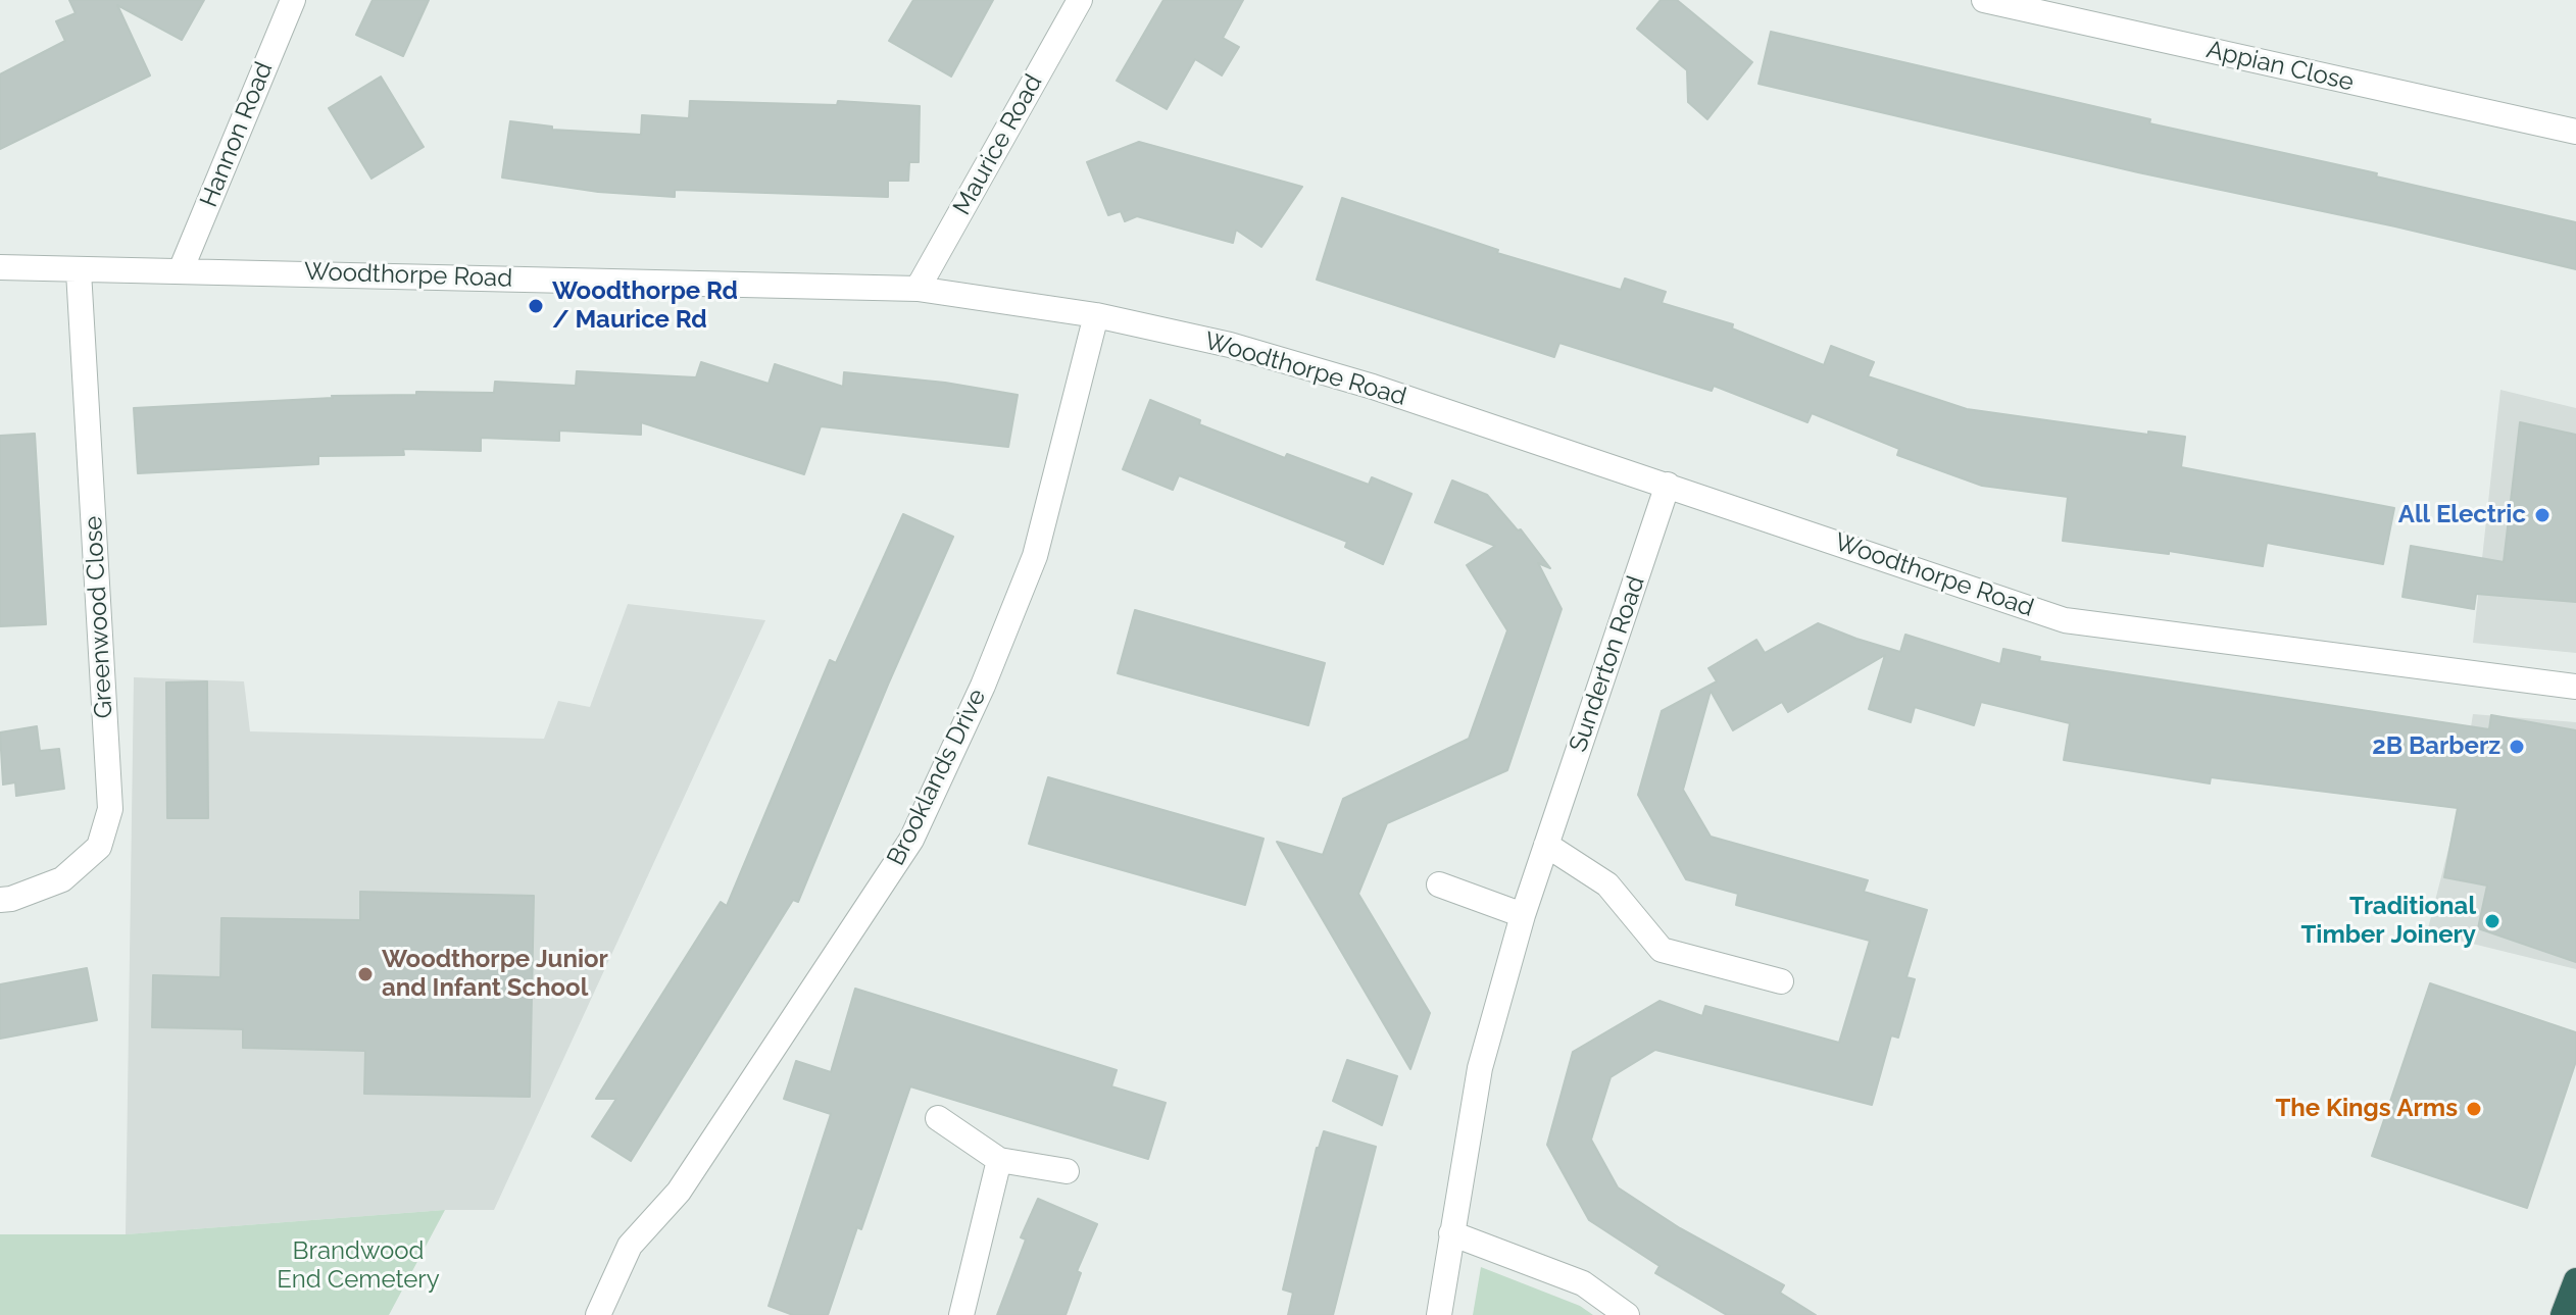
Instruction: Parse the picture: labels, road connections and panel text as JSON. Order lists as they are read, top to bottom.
{
  "streets": {
    "street": [
      "Appian Close",
      "Hannon Road",
      "Maurice Road",
      "Woodthorpe Road",
      "Greenwood Close",
      "Sunderton Road",
      "Brooklands Drive"
    ]
  },
  "crossings": [
    ["Hannon Road", "Woodthorpe Road"],
    ["Maurice Road", "Woodthorpe Road"],
    ["Woodthorpe Road", "Greenwood Close"],
    ["Woodthorpe Road", "Sunderton Road"],
    ["Woodthorpe Road", "Brooklands Drive"]
  ],
  "parks": ["Brandwood End Cemetery"],
  "places": [
    "Woodthorpe Rd / Maurice Rd",
    "All Electric",
    "2B Barberz",
    "Traditional Timber Joinery",
    "Woodthorpe Junior and Infant School",
    "The Kings Arms"
  ]
}
